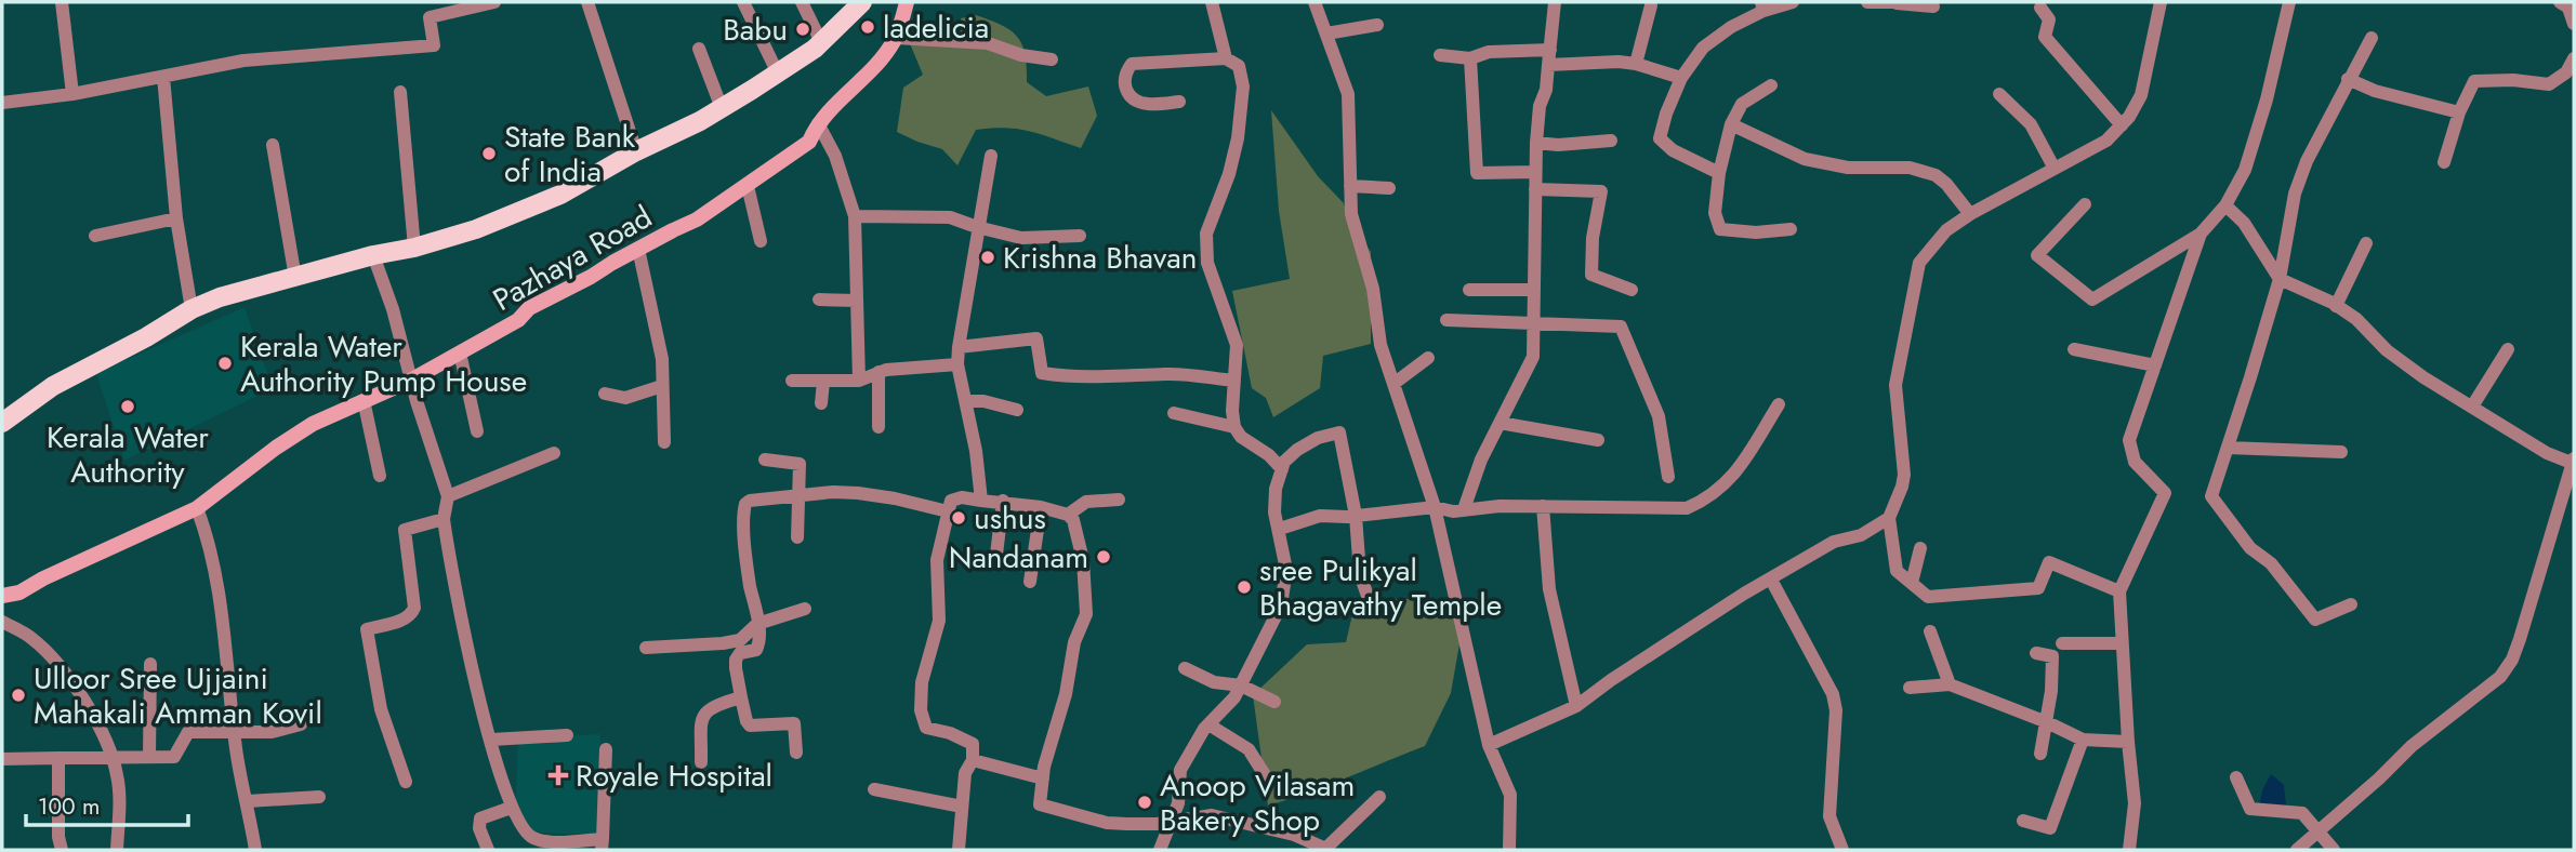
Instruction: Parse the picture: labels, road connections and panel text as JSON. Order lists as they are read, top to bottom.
{
  "streets": {
    "street": ["Pazhaya Road"]
  },
  "places": {
    "other": [
      "ladelicia",
      "Babu",
      "State Bank of India",
      "Krishna Bhavan",
      "Kerala Water Authority Pump House",
      "Kerala Water Authority",
      "ushus",
      "Nandanam",
      "sree Pulikyal Bhagavathy Temple",
      "Ulloor Sree Ujjaini Mahakali Amman Kovil",
      "Anoop Vilasam Bakery Shop"
    ],
    "health": ["Royale Hospital"]
  },
  "scale_bar": "100 m"
}
